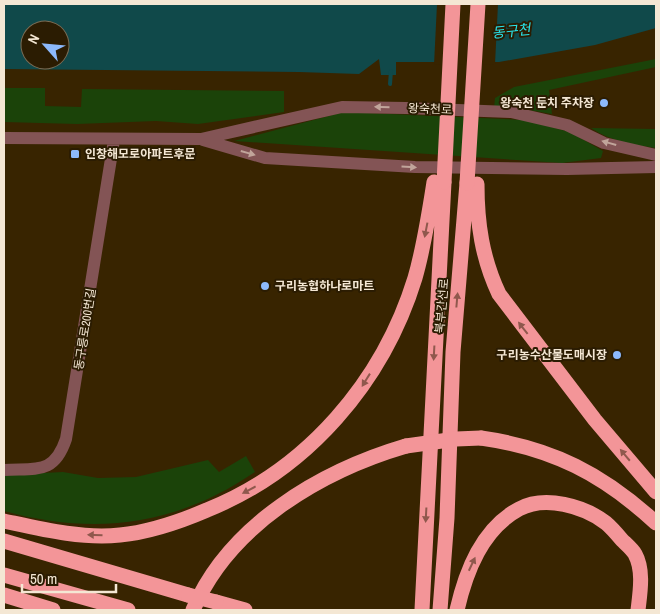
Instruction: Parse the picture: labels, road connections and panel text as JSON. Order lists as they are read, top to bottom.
{
  "streets": {
    "highway": ["북부간선로"],
    "street": ["왕숙천로", "동구릉로200번길"]
  },
  "crossings": [
    ["왕숙천로", "동구릉로200번길"]
  ],
  "water": ["동구천"],
  "places": {
    "other": ["왕숙천 둔치 주차장", "구리농협하나로마트", "구리농수산물도매시장"],
    "transit": ["인창해모로아파트후문"]
  },
  "scale_bar": "50 m",
  "north": "top left"
}
